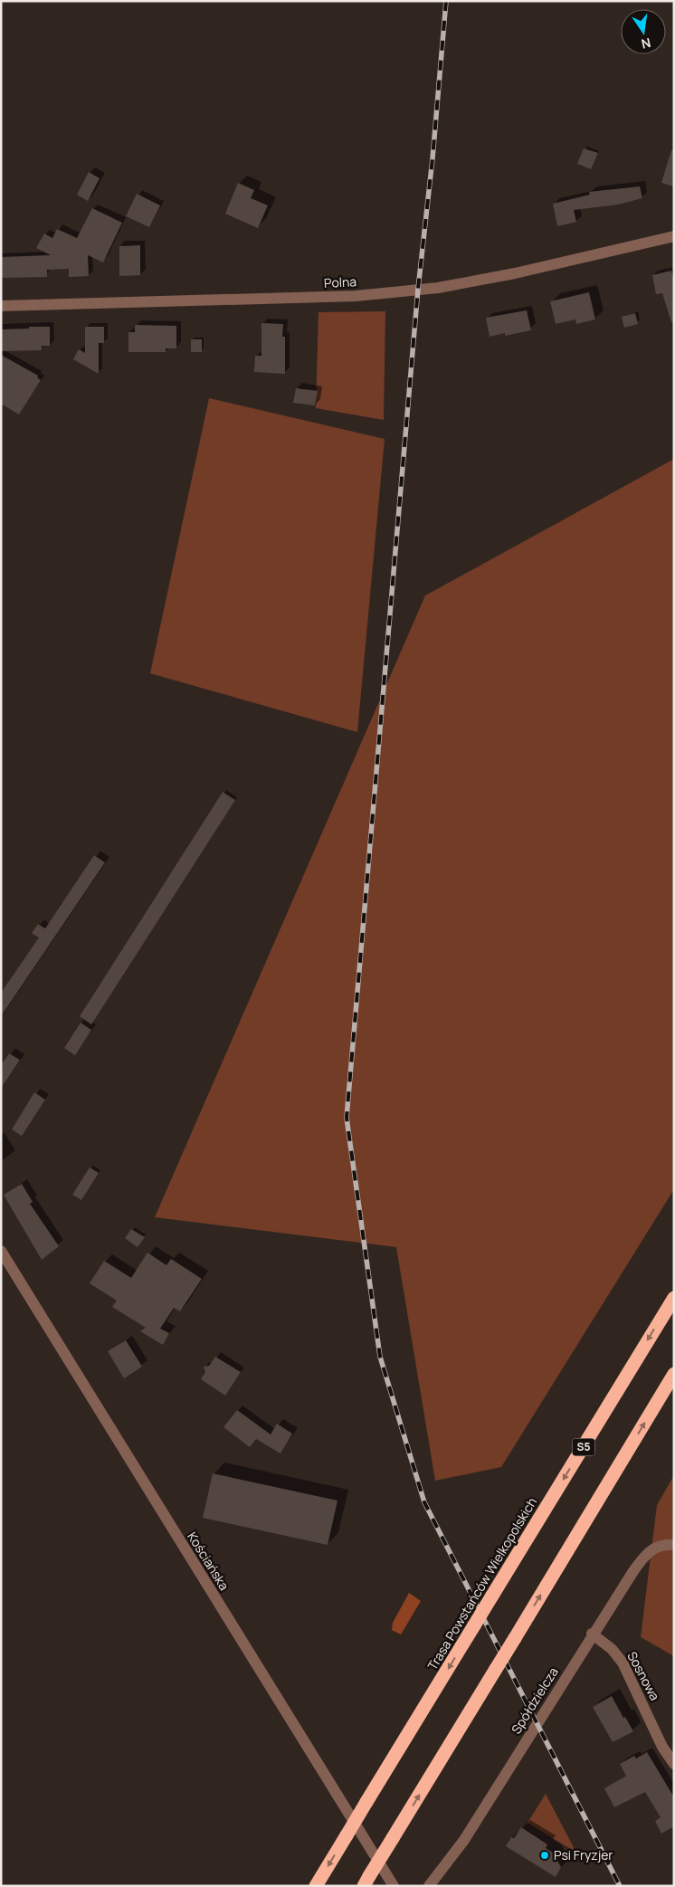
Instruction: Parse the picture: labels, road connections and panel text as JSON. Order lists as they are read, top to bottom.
{
  "streets": {
    "highway": ["S5", "Trasa Powstańców Wielkopolskich"],
    "street": [
      "Polna",
      "Kościańska",
      "Sosnowa",
      "Spółdzielcza"
    ]
  },
  "crossings": [
    ["Sosnowa", "Spółdzielcza"]
  ],
  "places": ["Psi Fryzjer"],
  "north": "bottom"
}
